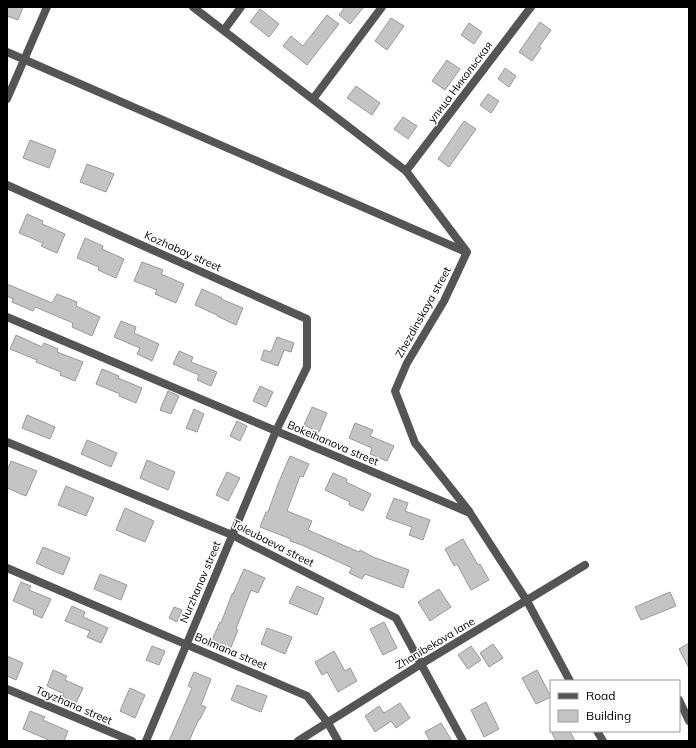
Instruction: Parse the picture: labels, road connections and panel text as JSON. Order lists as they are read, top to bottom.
{
  "streets": {
    "street": [
      "улица Никольская",
      "Kozhabay street",
      "Zhezdinskaya street",
      "Bokeihanova street",
      "Toleubaeva street",
      "Nurzhanov street",
      "Zhanibekova lane",
      "Bolmana street",
      "Tayzhana street"
    ]
  },
  "crossings": [
    ["Kozhabay street", "Nurzhanov street"],
    ["Zhezdinskaya street", "Bokeihanova street"],
    ["Bokeihanova street", "Nurzhanov street"],
    ["Toleubaeva street", "Nurzhanov street"],
    ["Toleubaeva street", "Zhanibekova lane"],
    ["Nurzhanov street", "Bolmana street"],
    ["Zhanibekova lane", "Bolmana street"]
  ],
  "legend": ["Road", "Building"]
}
